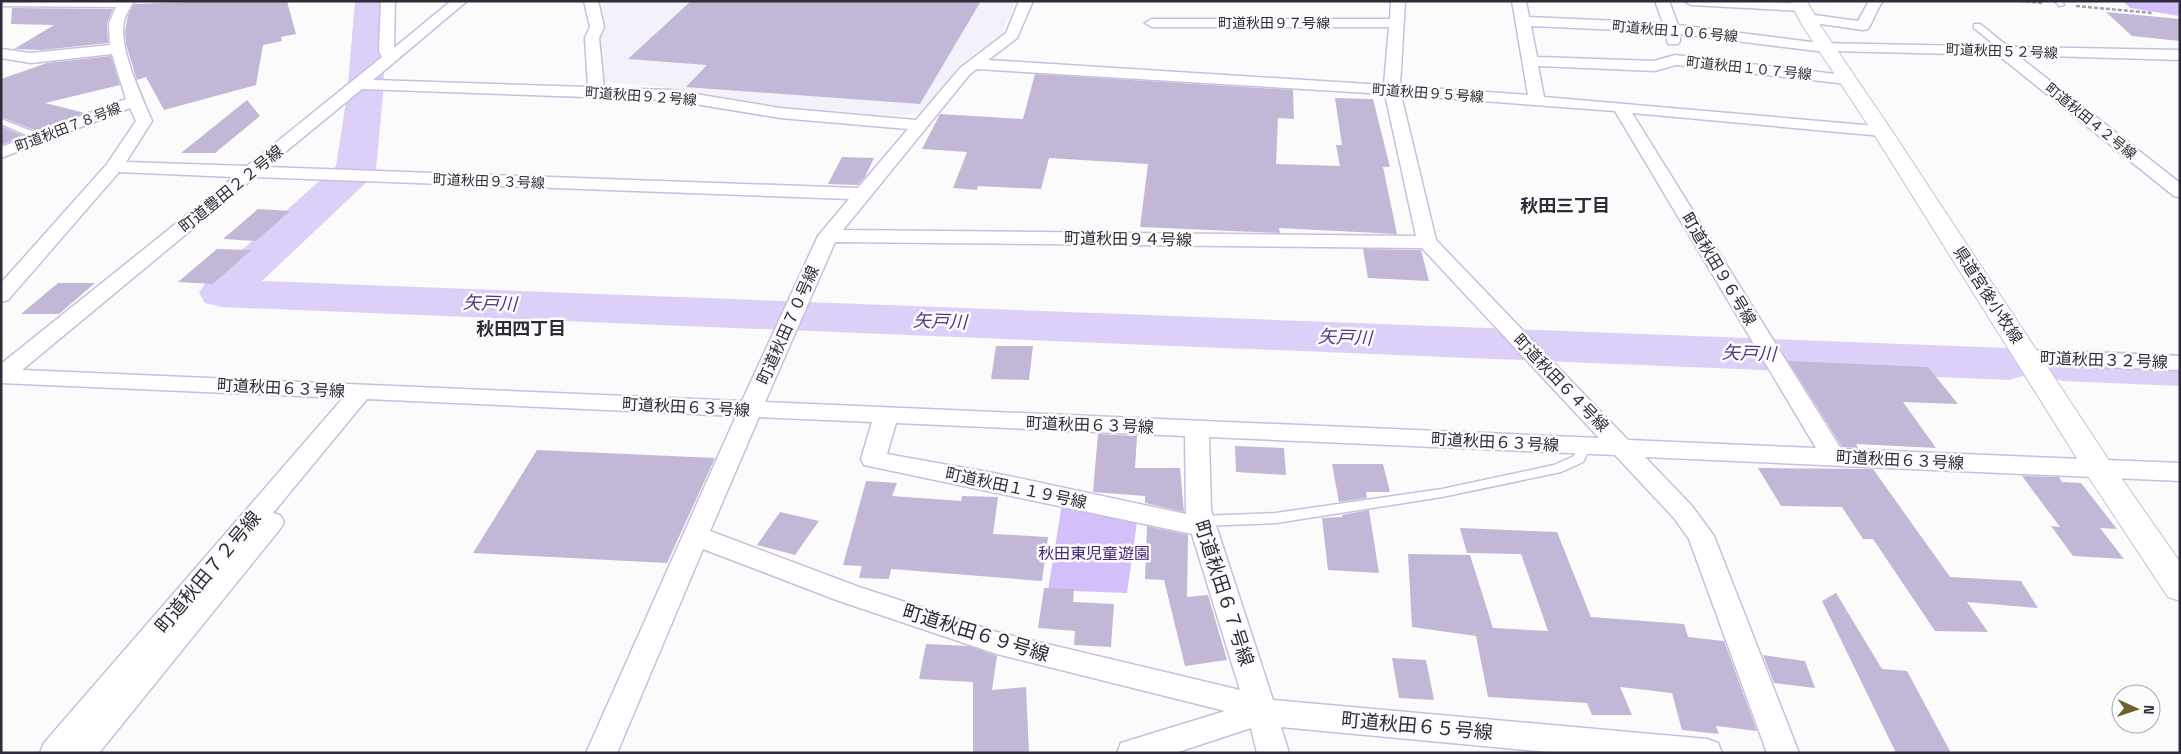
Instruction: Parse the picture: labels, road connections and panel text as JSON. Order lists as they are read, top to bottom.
{
  "streets": {
    "main road": ["県道宮後小牧線"],
    "street": [
      "町道秋田９７号線",
      "町道秋田１０６号線",
      "町道秋田５２号線",
      "町道秋田１０７号線",
      "町道秋田９５号線",
      "町道秋田９２号線",
      "町道秋田４２号線",
      "町道秋田７８号線",
      "町道秋田９３号線",
      "町道豊田２２号線",
      "町道秋田９４号線",
      "町道秋田９６号線",
      "町道秋田７０号線",
      "町道秋田３２号線",
      "町道秋田６４号線",
      "町道秋田６３号線",
      "町道秋田１１９号線",
      "町道秋田７２号線",
      "町道秋田６７号線",
      "町道秋田６９号線",
      "町道秋田６５号線"
    ]
  },
  "crossings": [
    ["町道秋田１０６号線", "町道秋田５２号線"],
    ["町道秋田１０６号線", "県道宮後小牧線"],
    ["町道秋田５２号線", "町道秋田４２号線"],
    ["町道秋田５２号線", "県道宮後小牧線"],
    ["町道秋田１０７号線", "県道宮後小牧線"],
    ["町道秋田９５号線", "町道秋田９６号線"],
    ["町道秋田９５号線", "県道宮後小牧線"],
    ["町道秋田９５号線", "町道秋田７０号線"],
    ["町道秋田９２号線", "町道豊田２２号線"],
    ["町道秋田９２号線", "町道秋田７０号線"],
    ["町道秋田９３号線", "町道豊田２２号線"],
    ["町道秋田９３号線", "町道秋田７０号線"],
    ["町道豊田２２号線", "町道秋田６３号線"],
    ["町道秋田９４号線", "町道秋田７０号線"],
    ["町道秋田９４号線", "町道秋田６４号線"],
    ["町道秋田９６号線", "町道秋田６３号線"],
    ["県道宮後小牧線", "町道秋田３２号線"],
    ["県道宮後小牧線", "町道秋田６３号線"],
    ["町道秋田７０号線", "町道秋田６３号線"],
    ["町道秋田７０号線", "町道秋田６９号線"],
    ["町道秋田６４号線", "町道秋田６３号線"],
    ["町道秋田６３号線", "町道秋田１１９号線"],
    ["町道秋田６３号線", "町道秋田７２号線"],
    ["町道秋田６３号線", "町道秋田６７号線"],
    ["町道秋田１１９号線", "町道秋田６７号線"],
    ["町道秋田６７号線", "町道秋田６９号線"],
    ["町道秋田６７号線", "町道秋田６５号線"],
    ["町道秋田６９号線", "町道秋田６５号線"]
  ],
  "districts": ["秋田三丁目", "秋田四丁目"],
  "water": ["矢戸川"],
  "parks": ["秋田東児童遊園"],
  "north": "right"
}
